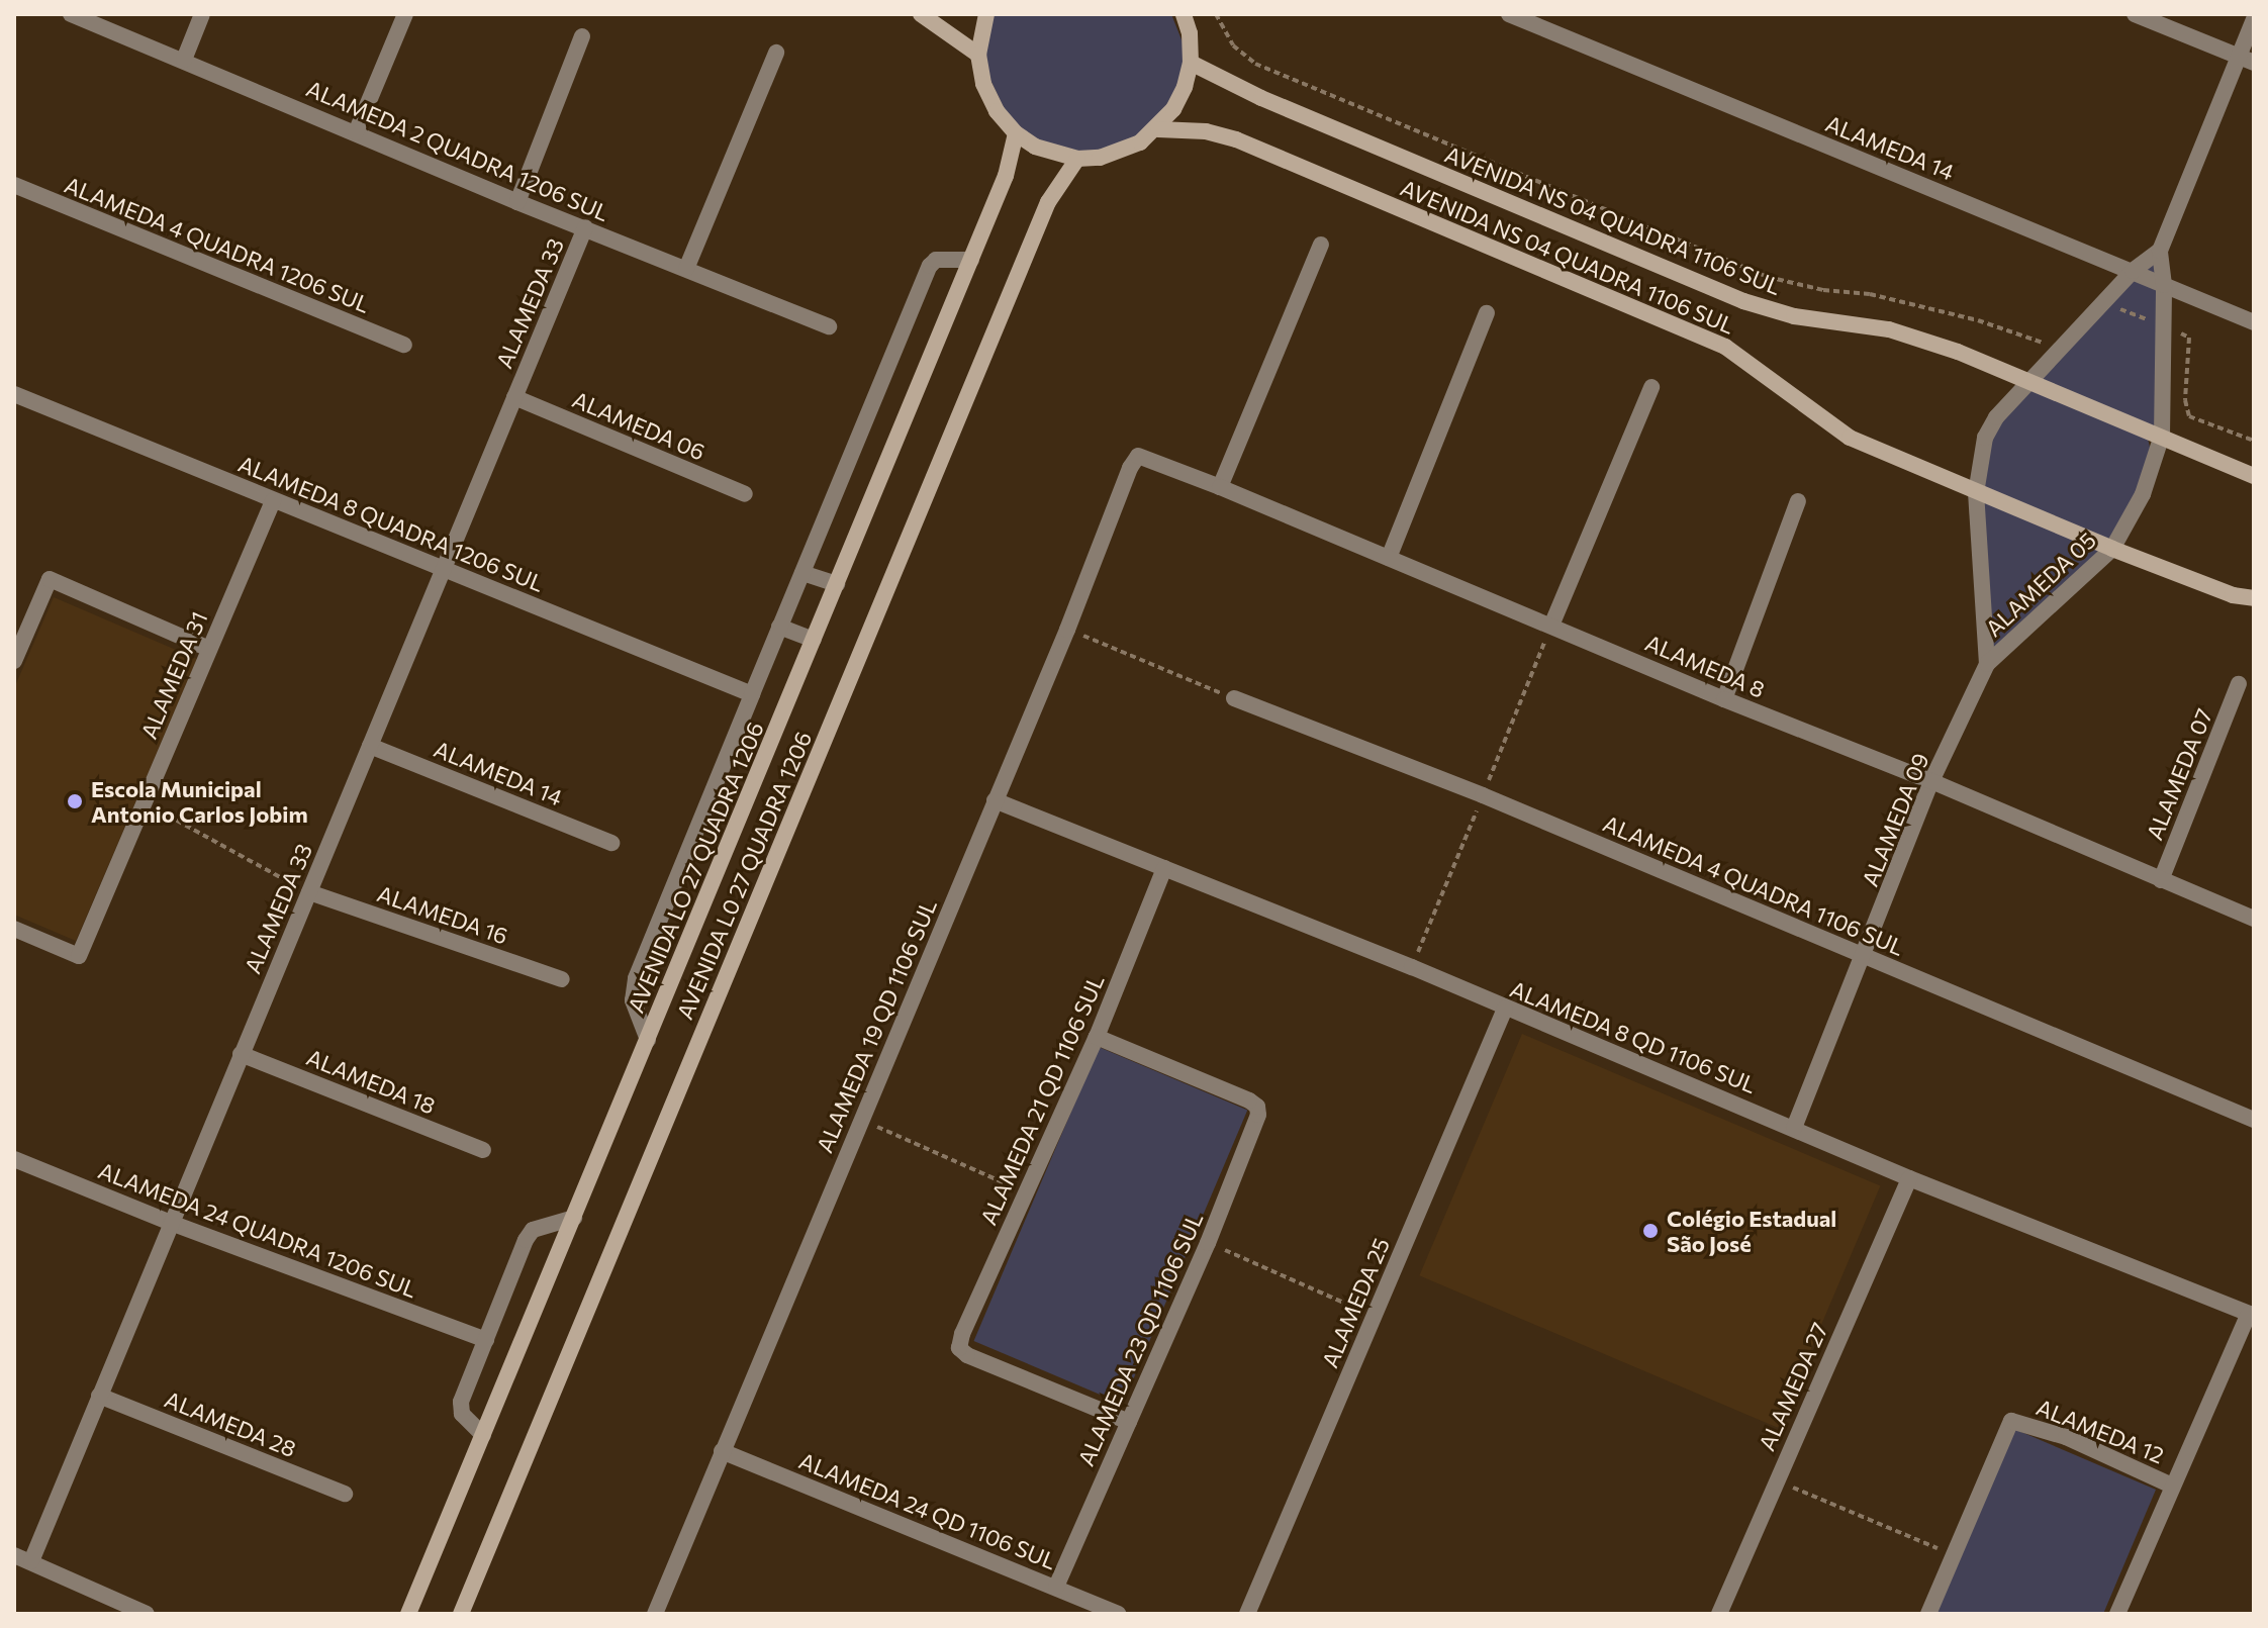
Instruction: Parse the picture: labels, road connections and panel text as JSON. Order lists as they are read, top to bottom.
{
  "streets": {
    "main road": ["AVENIDA NS 04 QUADRA 1106 SUL", "AVENIDA LO 27 QUADRA 1206", "AVENIDA L0 27 QUADRA 1206"],
    "street": [
      "ALAMEDA 14",
      "ALAMEDA 2 QUADRA 1206 SUL",
      "ALAMEDA 4 QUADRA 1206 SUL",
      "ALAMEDA 33",
      "ALAMEDA 06",
      "ALAMEDA 8 QUADRA 1206 SUL",
      "ALAMEDA 05",
      "ALAMEDA 8",
      "ALAMEDA 31",
      "ALAMEDA 07",
      "ALAMEDA 09",
      "ALAMEDA 4 QUADRA 1106 SUL",
      "ALAMEDA 16",
      "ALAMEDA 19 QD 1106 SUL",
      "ALAMEDA 8 QD 1106 SUL",
      "ALAMEDA 18",
      "ALAMEDA 21 QD 1106 SUL",
      "ALAMEDA 24 QUADRA 1206 SUL",
      "ALAMEDA 25",
      "ALAMEDA 23 QD 1106 SUL",
      "ALAMEDA 27",
      "ALAMEDA 28",
      "ALAMEDA 12",
      "ALAMEDA 24 QD 1106 SUL"
    ]
  },
  "crossings": [
    ["ALAMEDA 14", "ALAMEDA 33"],
    ["ALAMEDA 14", "ALAMEDA 05"],
    ["ALAMEDA 2 QUADRA 1206 SUL", "ALAMEDA 33"],
    ["AVENIDA NS 04 QUADRA 1106 SUL", "ALAMEDA 05"],
    ["ALAMEDA 33", "ALAMEDA 06"],
    ["ALAMEDA 33", "ALAMEDA 8 QUADRA 1206 SUL"],
    ["ALAMEDA 33", "ALAMEDA 16"],
    ["ALAMEDA 33", "ALAMEDA 18"],
    ["ALAMEDA 33", "ALAMEDA 24 QUADRA 1206 SUL"],
    ["ALAMEDA 33", "ALAMEDA 28"],
    ["ALAMEDA 8 QUADRA 1206 SUL", "ALAMEDA 31"],
    ["ALAMEDA 05", "ALAMEDA 09"],
    ["ALAMEDA 8", "ALAMEDA 07"],
    ["ALAMEDA 8", "ALAMEDA 09"],
    ["ALAMEDA 8", "ALAMEDA 19 QD 1106 SUL"],
    ["ALAMEDA 09", "ALAMEDA 4 QUADRA 1106 SUL"],
    ["ALAMEDA 09", "ALAMEDA 8 QD 1106 SUL"],
    ["ALAMEDA 19 QD 1106 SUL", "ALAMEDA 8 QD 1106 SUL"],
    ["ALAMEDA 19 QD 1106 SUL", "ALAMEDA 24 QD 1106 SUL"],
    ["ALAMEDA 8 QD 1106 SUL", "ALAMEDA 21 QD 1106 SUL"],
    ["ALAMEDA 8 QD 1106 SUL", "ALAMEDA 25"],
    ["ALAMEDA 8 QD 1106 SUL", "ALAMEDA 27"],
    ["ALAMEDA 21 QD 1106 SUL", "ALAMEDA 23 QD 1106 SUL"],
    ["ALAMEDA 23 QD 1106 SUL", "ALAMEDA 24 QD 1106 SUL"]
  ],
  "places": ["Escola Municipal Antonio Carlos Jobim", "Colégio Estadual São José"]
}
